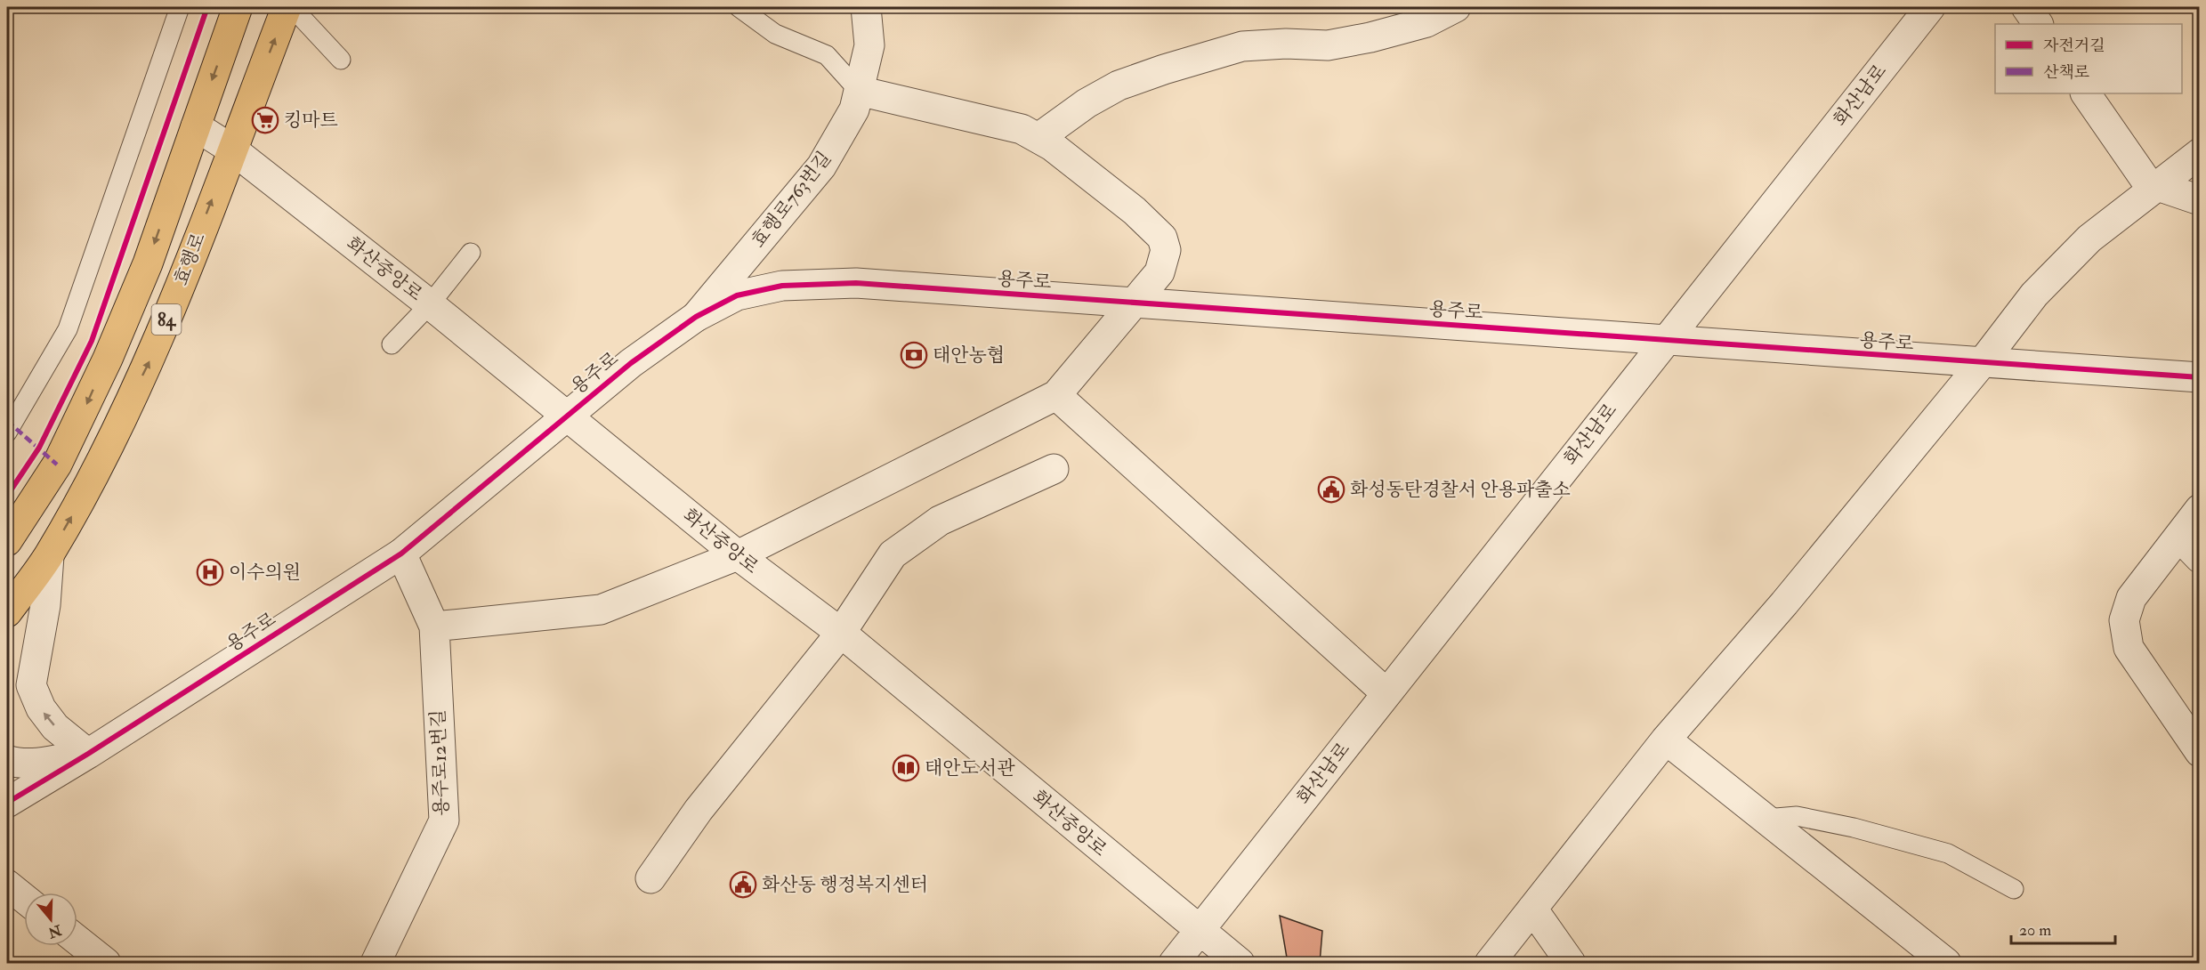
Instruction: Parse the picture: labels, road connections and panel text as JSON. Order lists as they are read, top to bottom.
{
  "streets": {
    "main road": ["효행로", "84"],
    "street": [
      "화산남로",
      "효행로763번길",
      "화산중앙로",
      "용주로",
      "용주로12번길"
    ]
  },
  "crossings": [
    ["화산남로", "화산중앙로"],
    ["화산남로", "용주로"],
    ["효행로763번길", "용주로"],
    ["효행로", "화산중앙로"],
    ["화산중앙로", "용주로"],
    ["용주로", "용주로12번길"]
  ],
  "places": {
    "supermarket": ["킹마트"],
    "bank": ["태안농협"],
    "public building": ["화성동탄경찰서 안용파출소", "화산동 행정복지센터"],
    "hospital": ["이수의원"],
    "library": ["태안도서관"]
  },
  "legend": ["자전거길", "산책로"],
  "scale_bar": "20 m",
  "north": "bottom"
}
